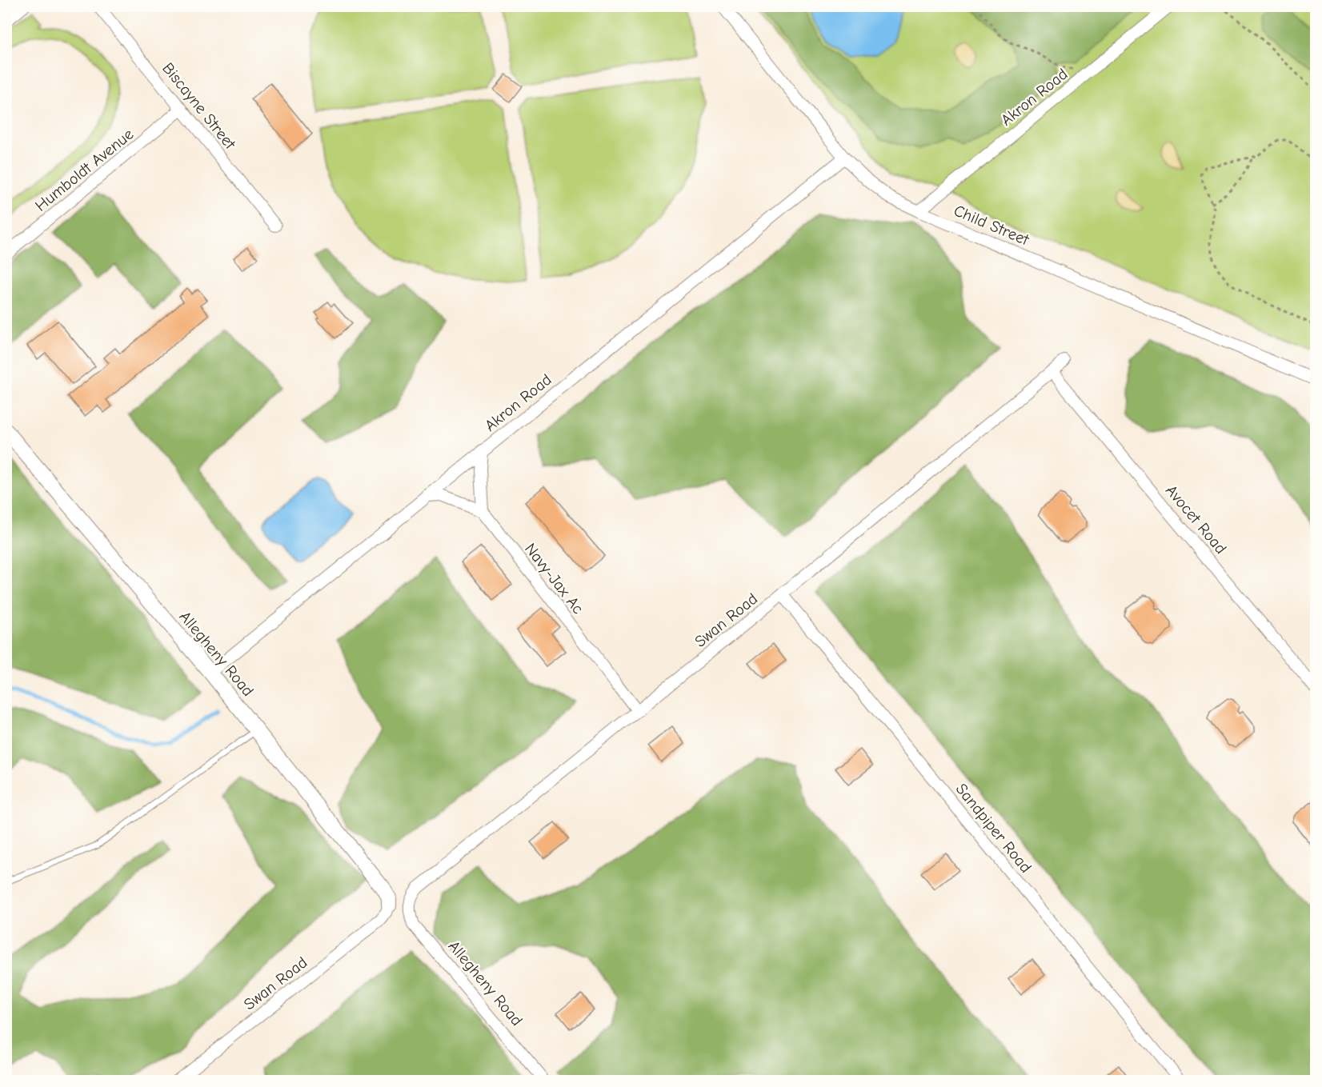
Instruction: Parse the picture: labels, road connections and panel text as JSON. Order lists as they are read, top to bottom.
{
  "streets": {
    "street": [
      "Akron Road",
      "Biscayne Street",
      "Humboldt Avenue",
      "Child Street",
      "Avocet Road",
      "Navy-Jax Ac",
      "Swan Road",
      "Allegheny Road",
      "Sandpiper Road"
    ]
  },
  "crossings": [
    ["Akron Road", "Child Street"],
    ["Akron Road", "Allegheny Road"],
    ["Biscayne Street", "Humboldt Avenue"],
    ["Avocet Road", "Swan Road"],
    ["Navy-Jax Ac", "Swan Road"],
    ["Swan Road", "Allegheny Road"],
    ["Swan Road", "Sandpiper Road"]
  ]
}
